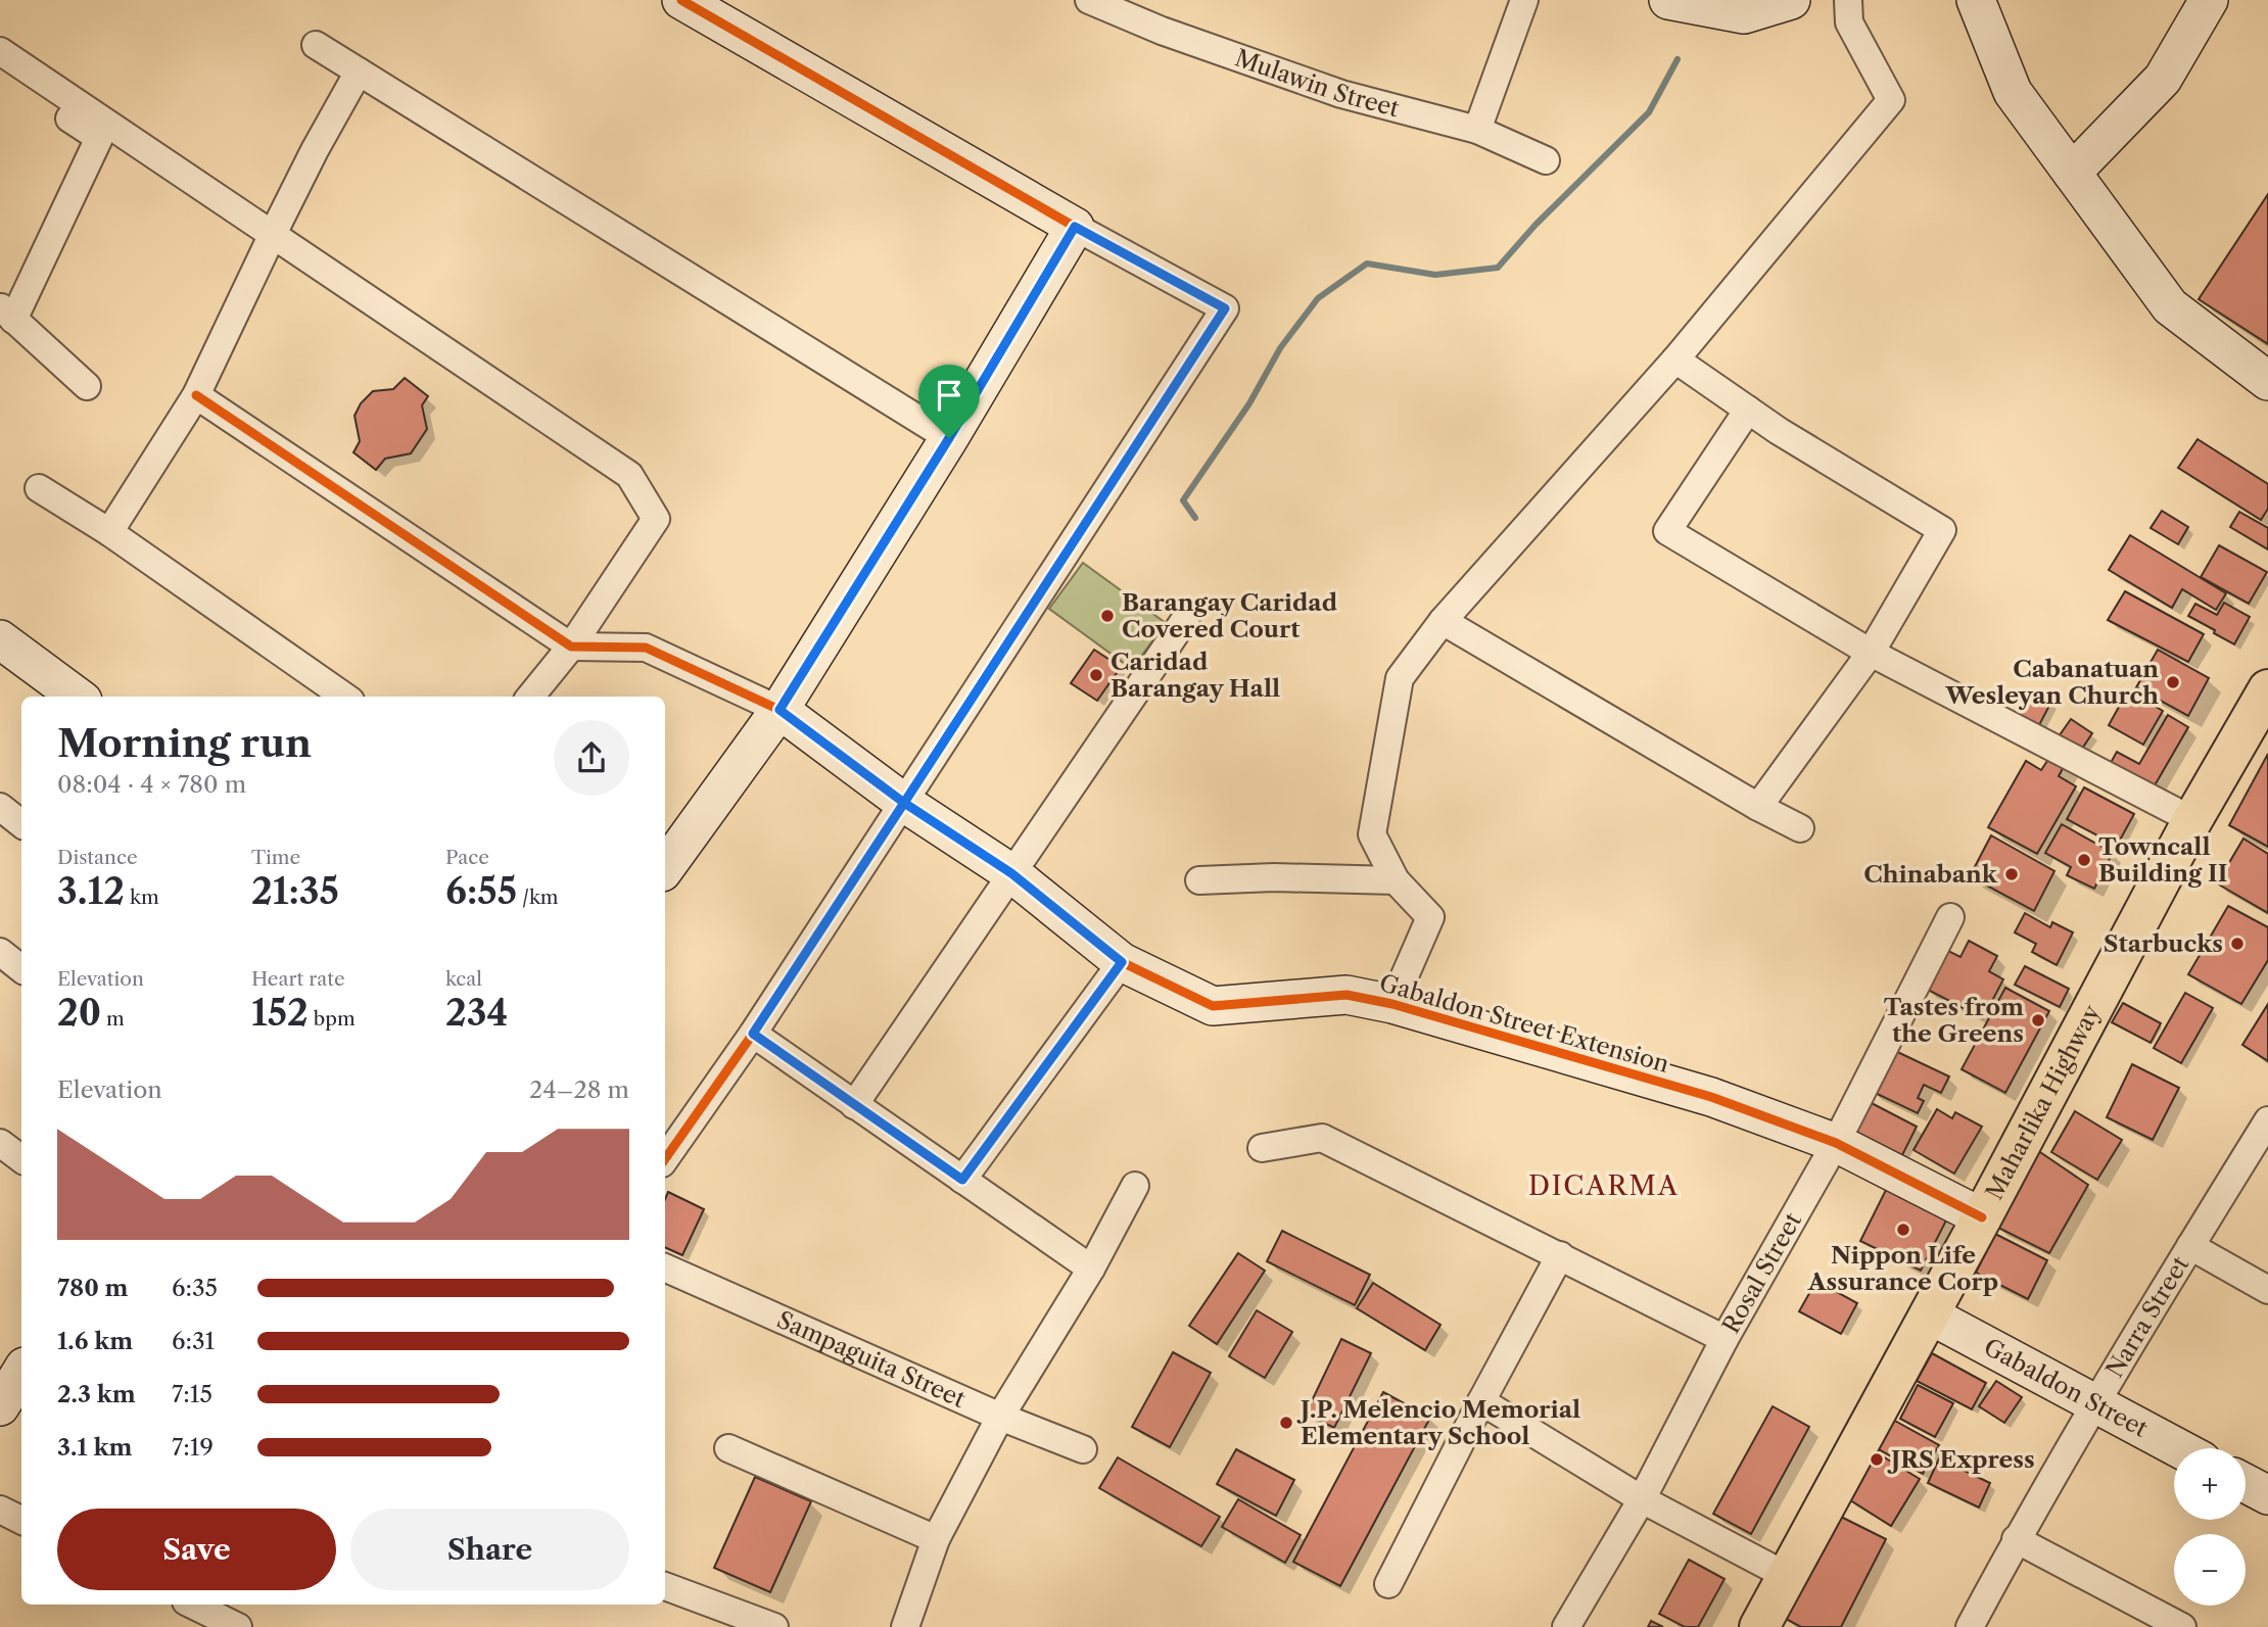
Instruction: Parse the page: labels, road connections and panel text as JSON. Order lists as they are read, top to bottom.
{
  "streets": {
    "main road": ["Maharlika Highway"],
    "street": [
      "Mulawin Street",
      "Gabaldon Street Extension",
      "Rosal Street",
      "Narra Street",
      "Sampaguita Street",
      "Gabaldon Street"
    ]
  },
  "crossings": [
    ["Gabaldon Street Extension", "Maharlika Highway"],
    ["Gabaldon Street Extension", "Rosal Street"],
    ["Maharlika Highway", "Gabaldon Street"],
    ["Narra Street", "Gabaldon Street"]
  ],
  "districts": ["DICARMA"],
  "places": [
    "Barangay Caridad Covered Court",
    "Caridad Barangay Hall",
    "Cabanatuan Wesleyan Church",
    "Towncall Building II",
    "Chinabank",
    "Starbucks",
    "Tastes from the Greens",
    "Nippon Life Assurance Corp",
    "J.P. Melencio Memorial Elementary School",
    "JRS Express"
  ],
  "page": {
    "heading": ["Morning run", "08:04 · 4 × 780 m"],
    "stats": [
      ["Distance", "3.12 km"],
      ["Time", "21:35"],
      ["Pace", "6:55 /km"],
      ["Elevation", "20 m"],
      ["Heart rate", "152 bpm"],
      ["kcal", "234"]
    ],
    "chart": ["Elevation", "24–28 m"],
    "list": [
      {
        "name": "780 m",
        "note": "6:35"
      },
      {
        "name": "1.6 km",
        "note": "6:31"
      },
      {
        "name": "2.3 km",
        "note": "7:15"
      },
      {
        "name": "3.1 km",
        "note": "7:19"
      }
    ],
    "map_buttons": ["+", "−"],
    "buttons": ["Save", "Share"]
  }
}
